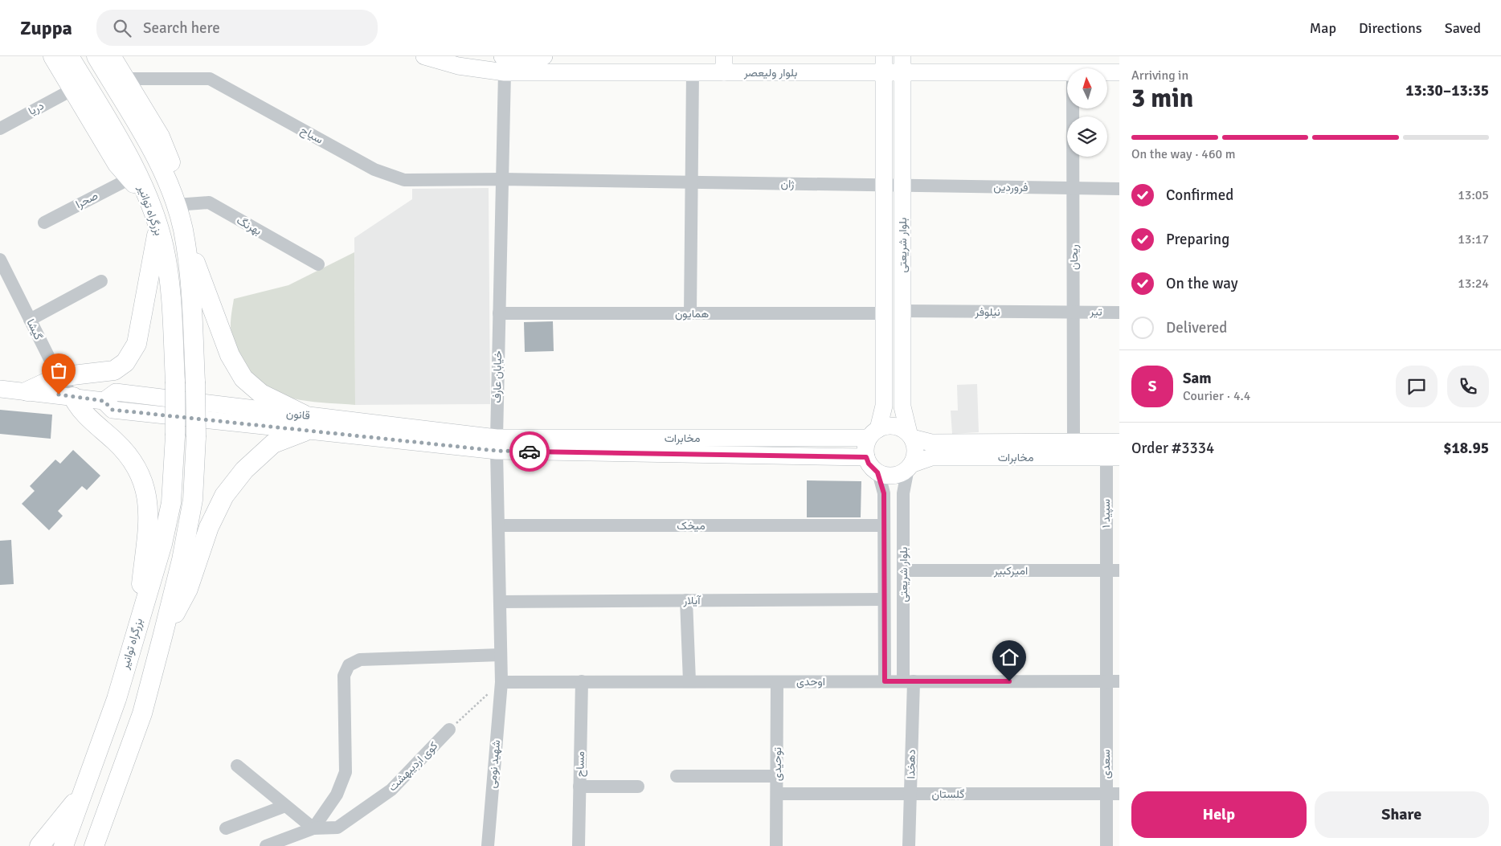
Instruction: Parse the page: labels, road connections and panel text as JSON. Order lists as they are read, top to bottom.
{
  "streets": {
    "highway": ["بزرگراه توانیر"],
    "main road": [
      "بلوار ولیعصر",
      "بلوار شریعتى",
      "قانون",
      "مخابرات"
    ],
    "street": [
      "دریا",
      "سیاح",
      "ژان",
      "فروردین",
      "صحرا",
      "بهرنگ",
      "ریحان",
      "نیلوفر",
      "تیر",
      "همایون",
      "گیشا",
      "خیابان عارف",
      "سپید ۱",
      "میخک",
      "امیرکبیر",
      "آیلار",
      "اوحدی",
      "شهید نومی",
      "مساح",
      "توحیدی",
      "دهخدا",
      "سعدی",
      "کوی اردیبهشت",
      "گلستان"
    ]
  },
  "crossings": [
    ["بلوار ولیعصر", "بلوار شریعتى"],
    ["بلوار ولیعصر", "خیابان عارف"],
    ["سیاح", "ژان"],
    ["سیاح", "خیابان عارف"],
    ["ژان", "فروردین"],
    ["ژان", "بلوار شریعتى"],
    ["ژان", "خیابان عارف"],
    ["فروردین", "بلوار شریعتى"],
    ["فروردین", "ریحان"],
    ["بلوار شریعتى", "نیلوفر"],
    ["بلوار شریعتى", "همایون"],
    ["بلوار شریعتى", "مخابرات"],
    ["بلوار شریعتى", "میخک"],
    ["بلوار شریعتى", "امیرکبیر"],
    ["بلوار شریعتى", "آیلار"],
    ["بلوار شریعتى", "اوحدی"],
    ["بلوار شریعتى", "دهخدا"],
    ["ریحان", "نیلوفر"],
    ["ریحان", "تیر"],
    ["ریحان", "مخابرات"],
    ["نیلوفر", "تیر"],
    ["همایون", "خیابان عارف"],
    ["گیشا", "قانون"],
    ["خیابان عارف", "قانون"],
    ["خیابان عارف", "مخابرات"],
    ["خیابان عارف", "میخک"],
    ["خیابان عارف", "آیلار"],
    ["خیابان عارف", "اوحدی"],
    ["خیابان عارف", "شهید نومی"],
    ["قانون", "مخابرات"],
    ["مخابرات", "سپید ۱"],
    ["سپید ۱", "امیرکبیر"],
    ["سپید ۱", "اوحدی"],
    ["سپید ۱", "سعدی"],
    ["اوحدی", "شهید نومی"],
    ["اوحدی", "مساح"],
    ["اوحدی", "توحیدی"],
    ["اوحدی", "دهخدا"],
    ["اوحدی", "سعدی"],
    ["توحیدی", "گلستان"],
    ["دهخدا", "گلستان"],
    ["سعدی", "گلستان"]
  ],
  "north": "top",
  "page": {
    "header": "Zuppa",
    "search": "Search here",
    "nav": ["Map", "Directions", "Saved"],
    "heading": ["3 min", "Arriving in", "13:30–13:35"],
    "panel": [
      "Sam",
      "Courier · 4.4",
      "Order #3334",
      "$18.95"
    ],
    "bar": "On the way · 460 m",
    "list": [
      ["Confirmed", "13:05"],
      ["Preparing", "13:17"],
      ["On the way", "13:24"],
      "Delivered"
    ],
    "round": "S",
    "buttons": ["Help", "Share"]
  }
}
